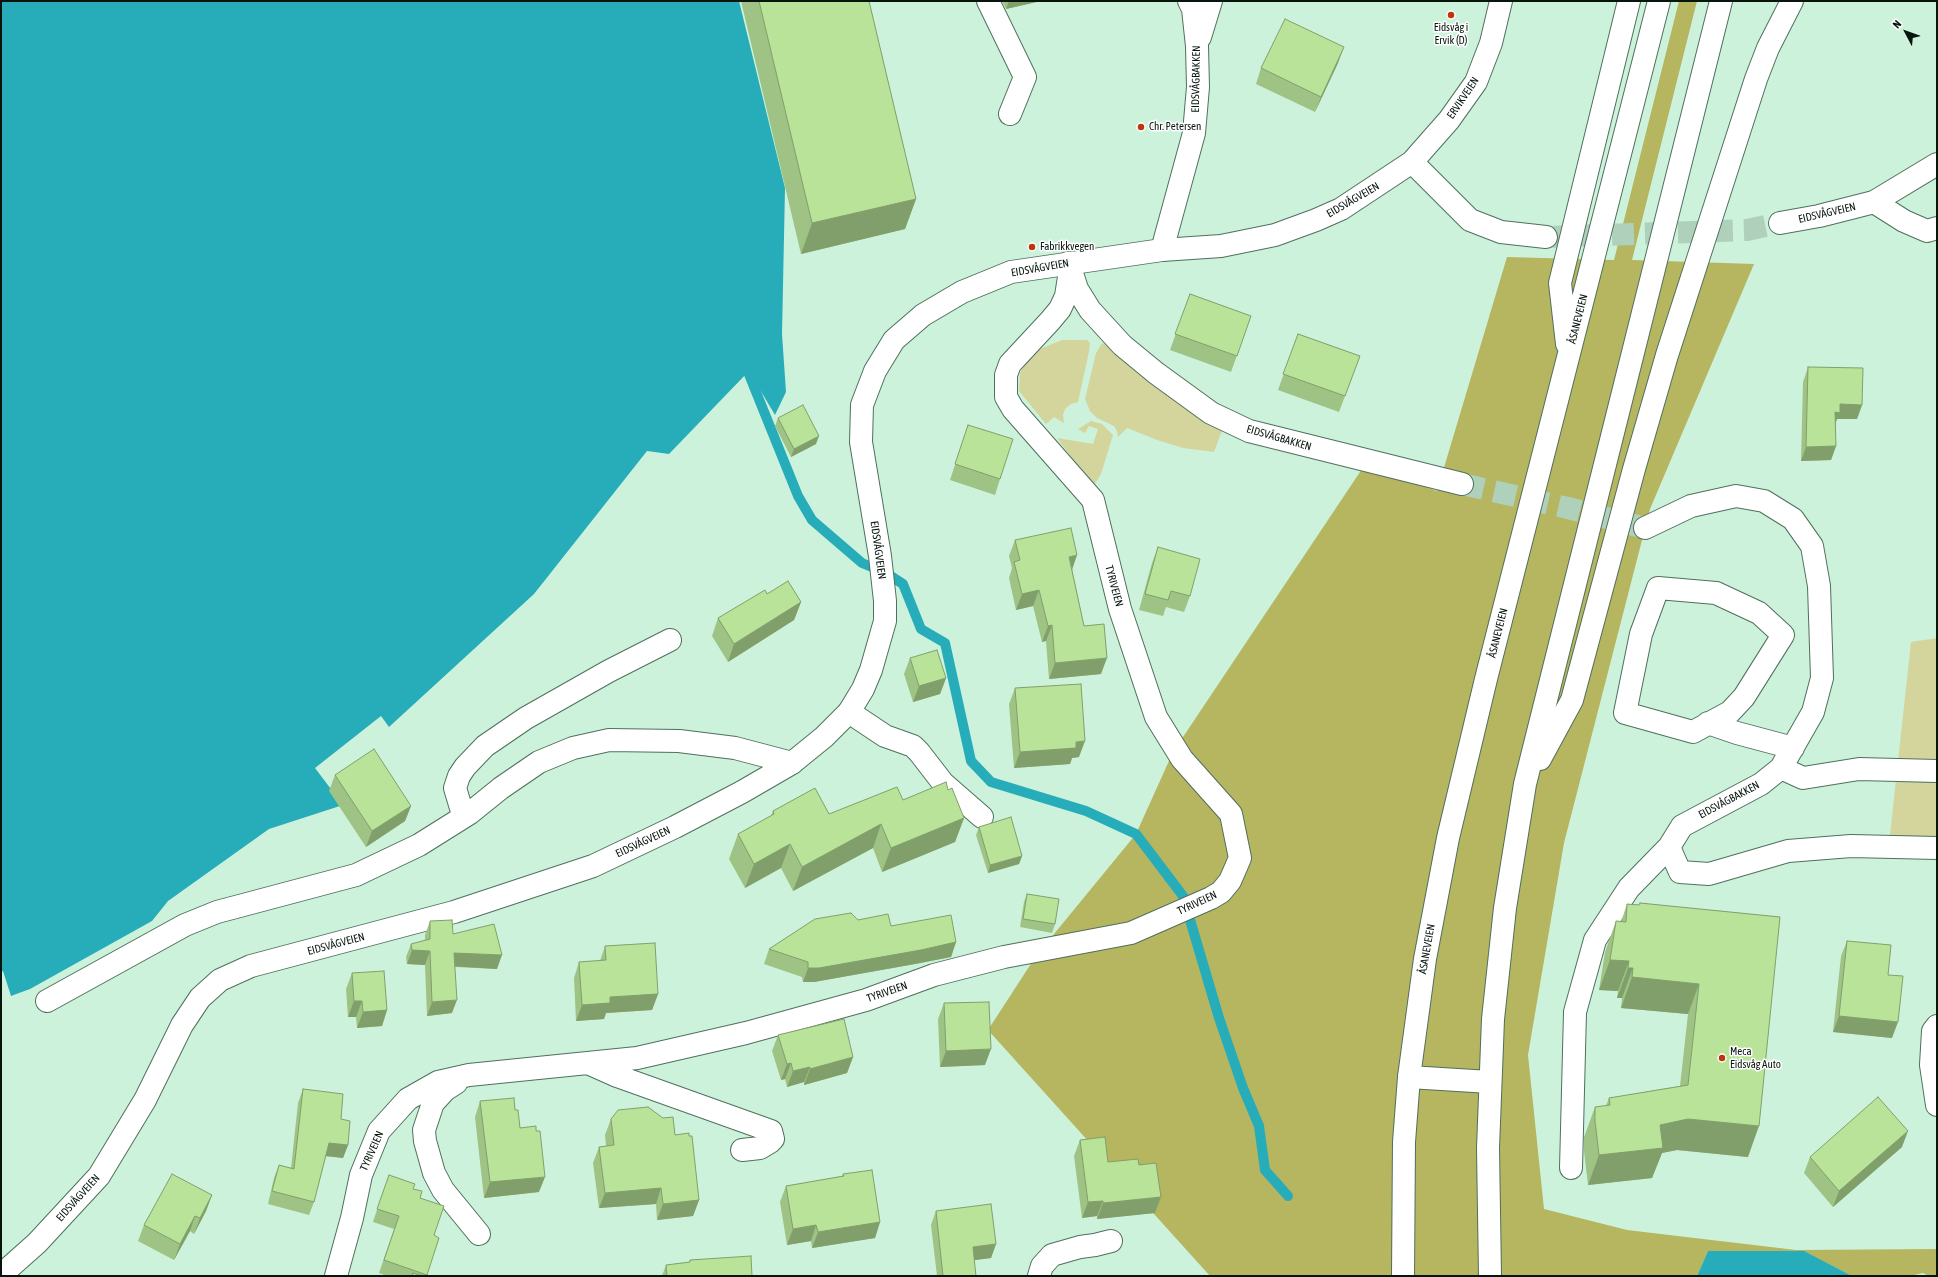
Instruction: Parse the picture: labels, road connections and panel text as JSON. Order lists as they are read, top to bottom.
{
  "streets": {
    "main road": [
      "EIDSVÅGBAKKEN",
      "ERVIKVEIEN",
      "EIDSVÅGVEIEN",
      "ÅSANEVEIEN",
      "TYRIVEIEN"
    ]
  },
  "crossings": [
    ["EIDSVÅGBAKKEN", "EIDSVÅGVEIEN"],
    ["EIDSVÅGBAKKEN", "TYRIVEIEN"],
    ["ERVIKVEIEN", "EIDSVÅGVEIEN"],
    ["EIDSVÅGVEIEN", "TYRIVEIEN"]
  ],
  "places": [
    "Eidsvåg i Ervik (D)",
    "Chr. Petersen",
    "Fabrikkvegen",
    "Meca Eidsvåg Auto"
  ],
  "north": "top left"
}
